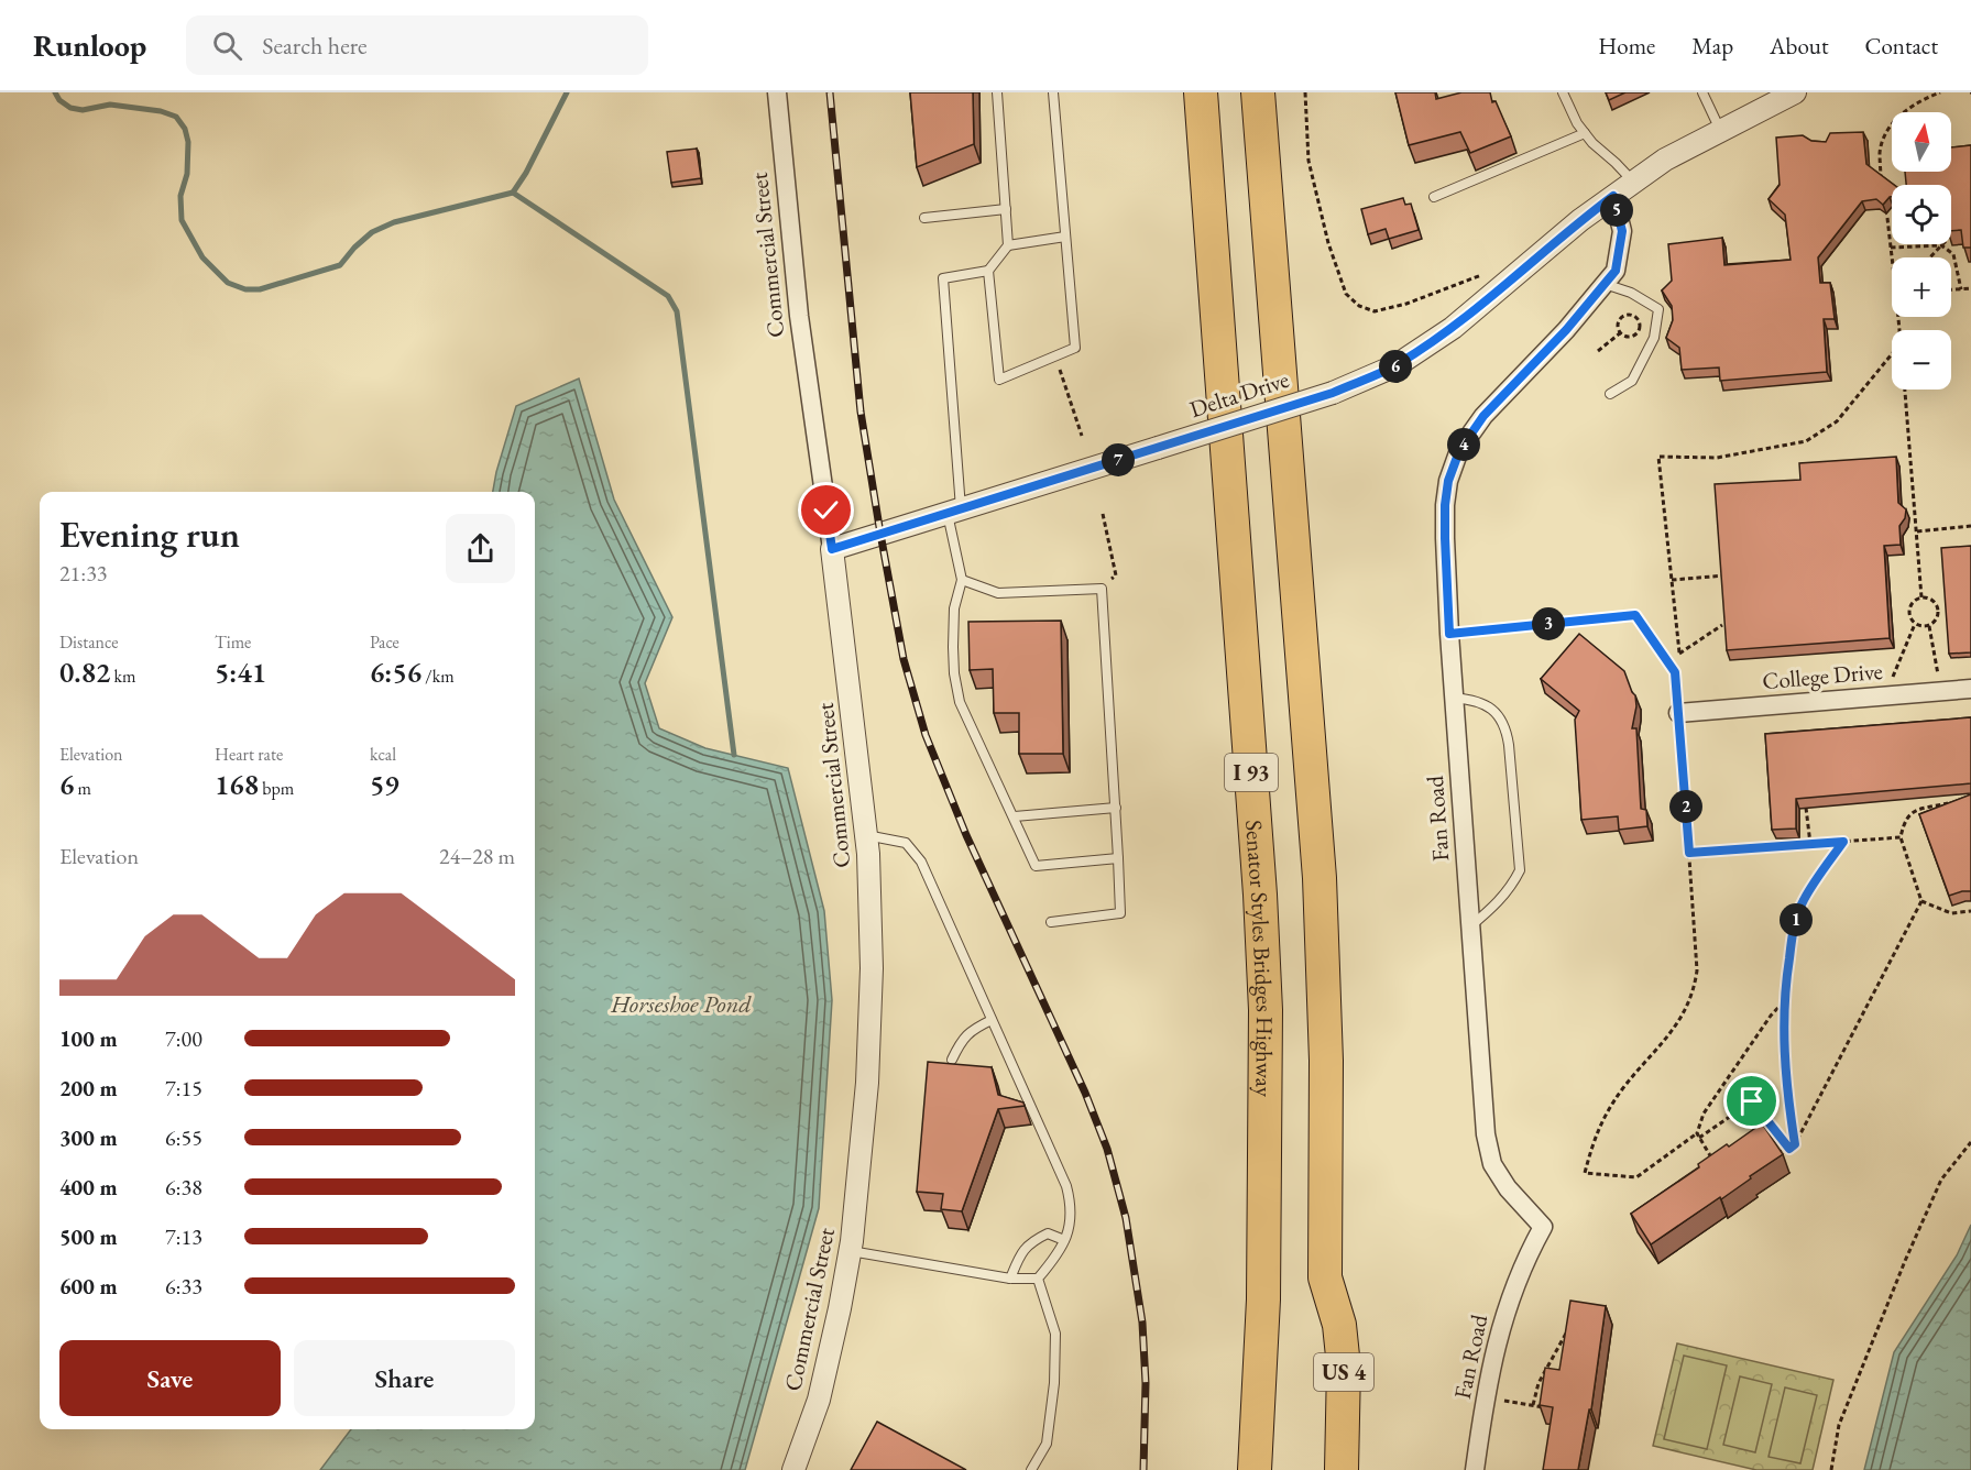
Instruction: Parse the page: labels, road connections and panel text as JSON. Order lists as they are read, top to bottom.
{
  "streets": {
    "highway": ["I 93", "Senator Styles Bridges Highway", "US 4"],
    "street": [
      "Commercial Street",
      "Delta Drive",
      "College Drive",
      "Fan Road"
    ]
  },
  "crossings": [
    ["Commercial Street", "Delta Drive"],
    ["Delta Drive", "Fan Road"],
    ["I 93", "US 4"]
  ],
  "water": ["Horseshoe Pond"],
  "north": "top",
  "page": {
    "header": "Runloop",
    "search": "Search here",
    "nav": [
      "Home",
      "Map",
      "About",
      "Contact"
    ],
    "map_buttons": ["+", "−"],
    "pins": [
      "5",
      "6",
      "4",
      "7",
      "3",
      "2",
      "1"
    ],
    "heading": ["Evening run", "21:33"],
    "stats": [
      ["Distance", "0.82 km"],
      ["Time", "5:41"],
      ["Pace", "6:56 /km"],
      ["Elevation", "6 m"],
      ["Heart rate", "168 bpm"],
      ["kcal", "59"]
    ],
    "chart": ["Elevation", "24–28 m"],
    "list": [
      {
        "name": "100 m",
        "note": "7:00"
      },
      {
        "name": "200 m",
        "note": "7:15"
      },
      {
        "name": "300 m",
        "note": "6:55"
      },
      {
        "name": "400 m",
        "note": "6:38"
      },
      {
        "name": "500 m",
        "note": "7:13"
      },
      {
        "name": "600 m",
        "note": "6:33"
      }
    ],
    "buttons": ["Save", "Share"]
  }
}
